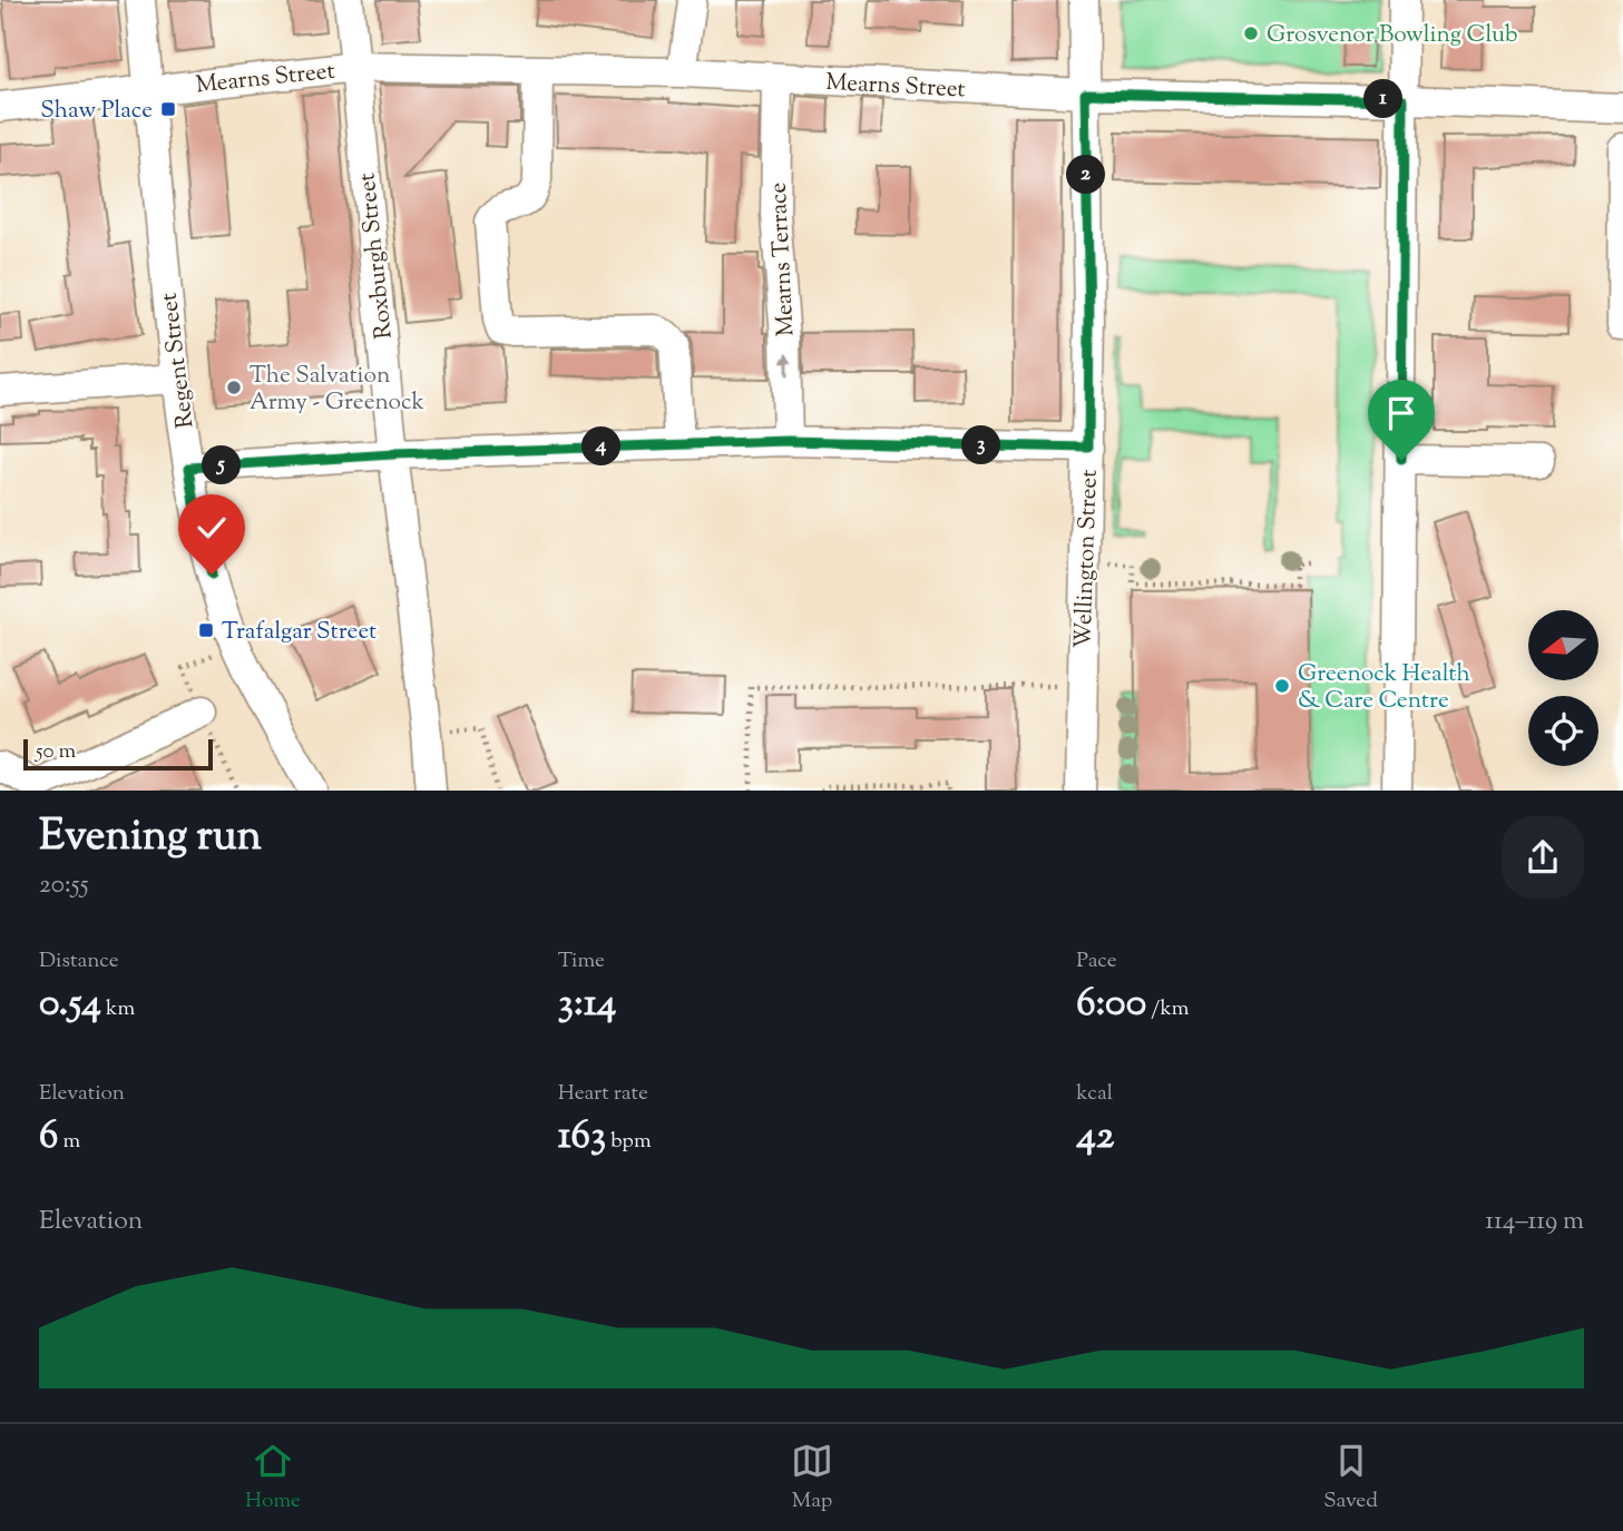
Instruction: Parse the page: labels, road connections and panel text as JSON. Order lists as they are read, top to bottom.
{
  "streets": {
    "street": [
      "Mearns Street",
      "Roxburgh Street",
      "Mearns Terrace",
      "Regent Street",
      "Wellington Street"
    ]
  },
  "crossings": [
    ["Mearns Street", "Roxburgh Street"],
    ["Mearns Street", "Mearns Terrace"],
    ["Mearns Street", "Regent Street"],
    ["Mearns Street", "Wellington Street"]
  ],
  "one_way": ["Mearns Terrace"],
  "places": {
    "other": ["Grosvenor Bowling Club", "The Salvation Army - Greenock", "Greenock Health & Care Centre"],
    "transit": ["Shaw Place", "Trafalgar Street"]
  },
  "scale_bar": "50 m",
  "north": "left",
  "page": {
    "pins": [
      "1",
      "2",
      "3",
      "4",
      "5"
    ],
    "scale": "50 m",
    "heading": ["Evening run", "20:55"],
    "stats": [
      ["Distance", "0.54 km"],
      ["Time", "3:14"],
      ["Pace", "6:00 /km"],
      ["Elevation", "6 m"],
      ["Heart rate", "163 bpm"],
      ["kcal", "42"]
    ],
    "chart": ["Elevation", "114–119 m"],
    "tabs": ["Home", "Map", "Saved"]
  }
}
